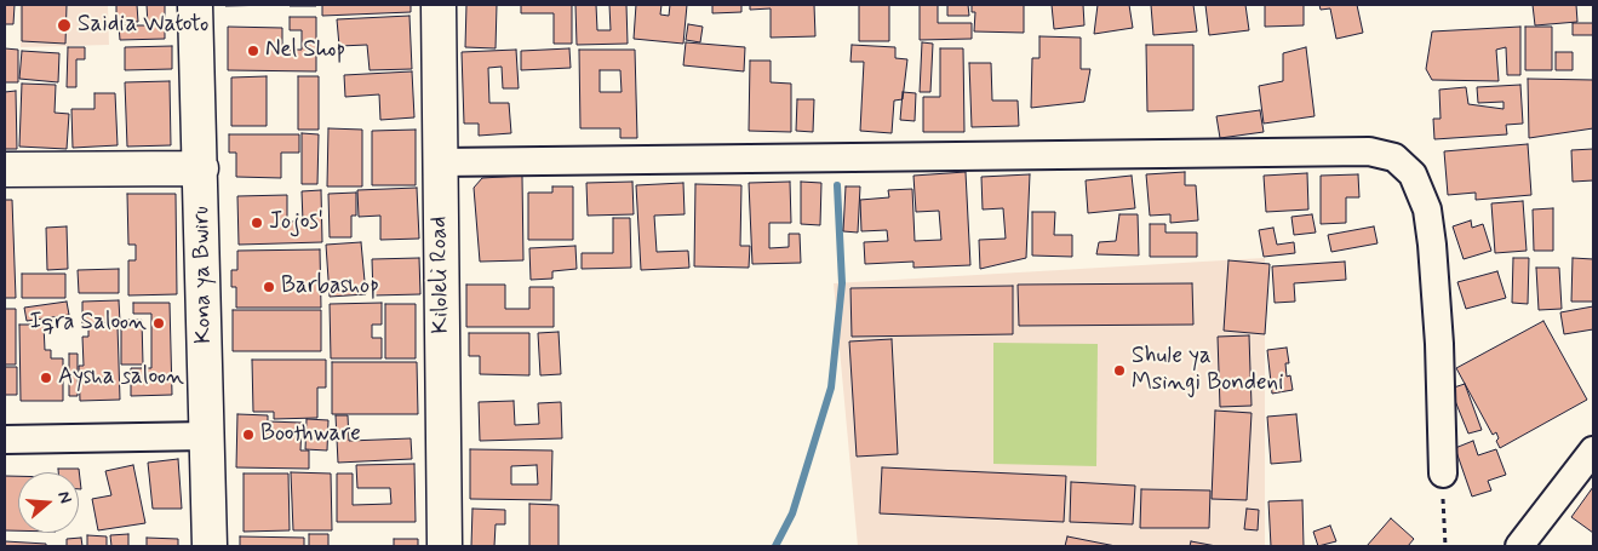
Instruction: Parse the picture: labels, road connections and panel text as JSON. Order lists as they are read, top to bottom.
{
  "streets": {
    "street": ["Kona ya Bwiru", "Kiloleli Road"]
  },
  "places": [
    "Saidia Watoto",
    "Nel Shop",
    "Jojos'",
    "Barbashop",
    "Iqra Saloon",
    "Shule ya Msingi Bondeni",
    "Aysha saloon",
    "Boothware"
  ],
  "north": "right"
}
